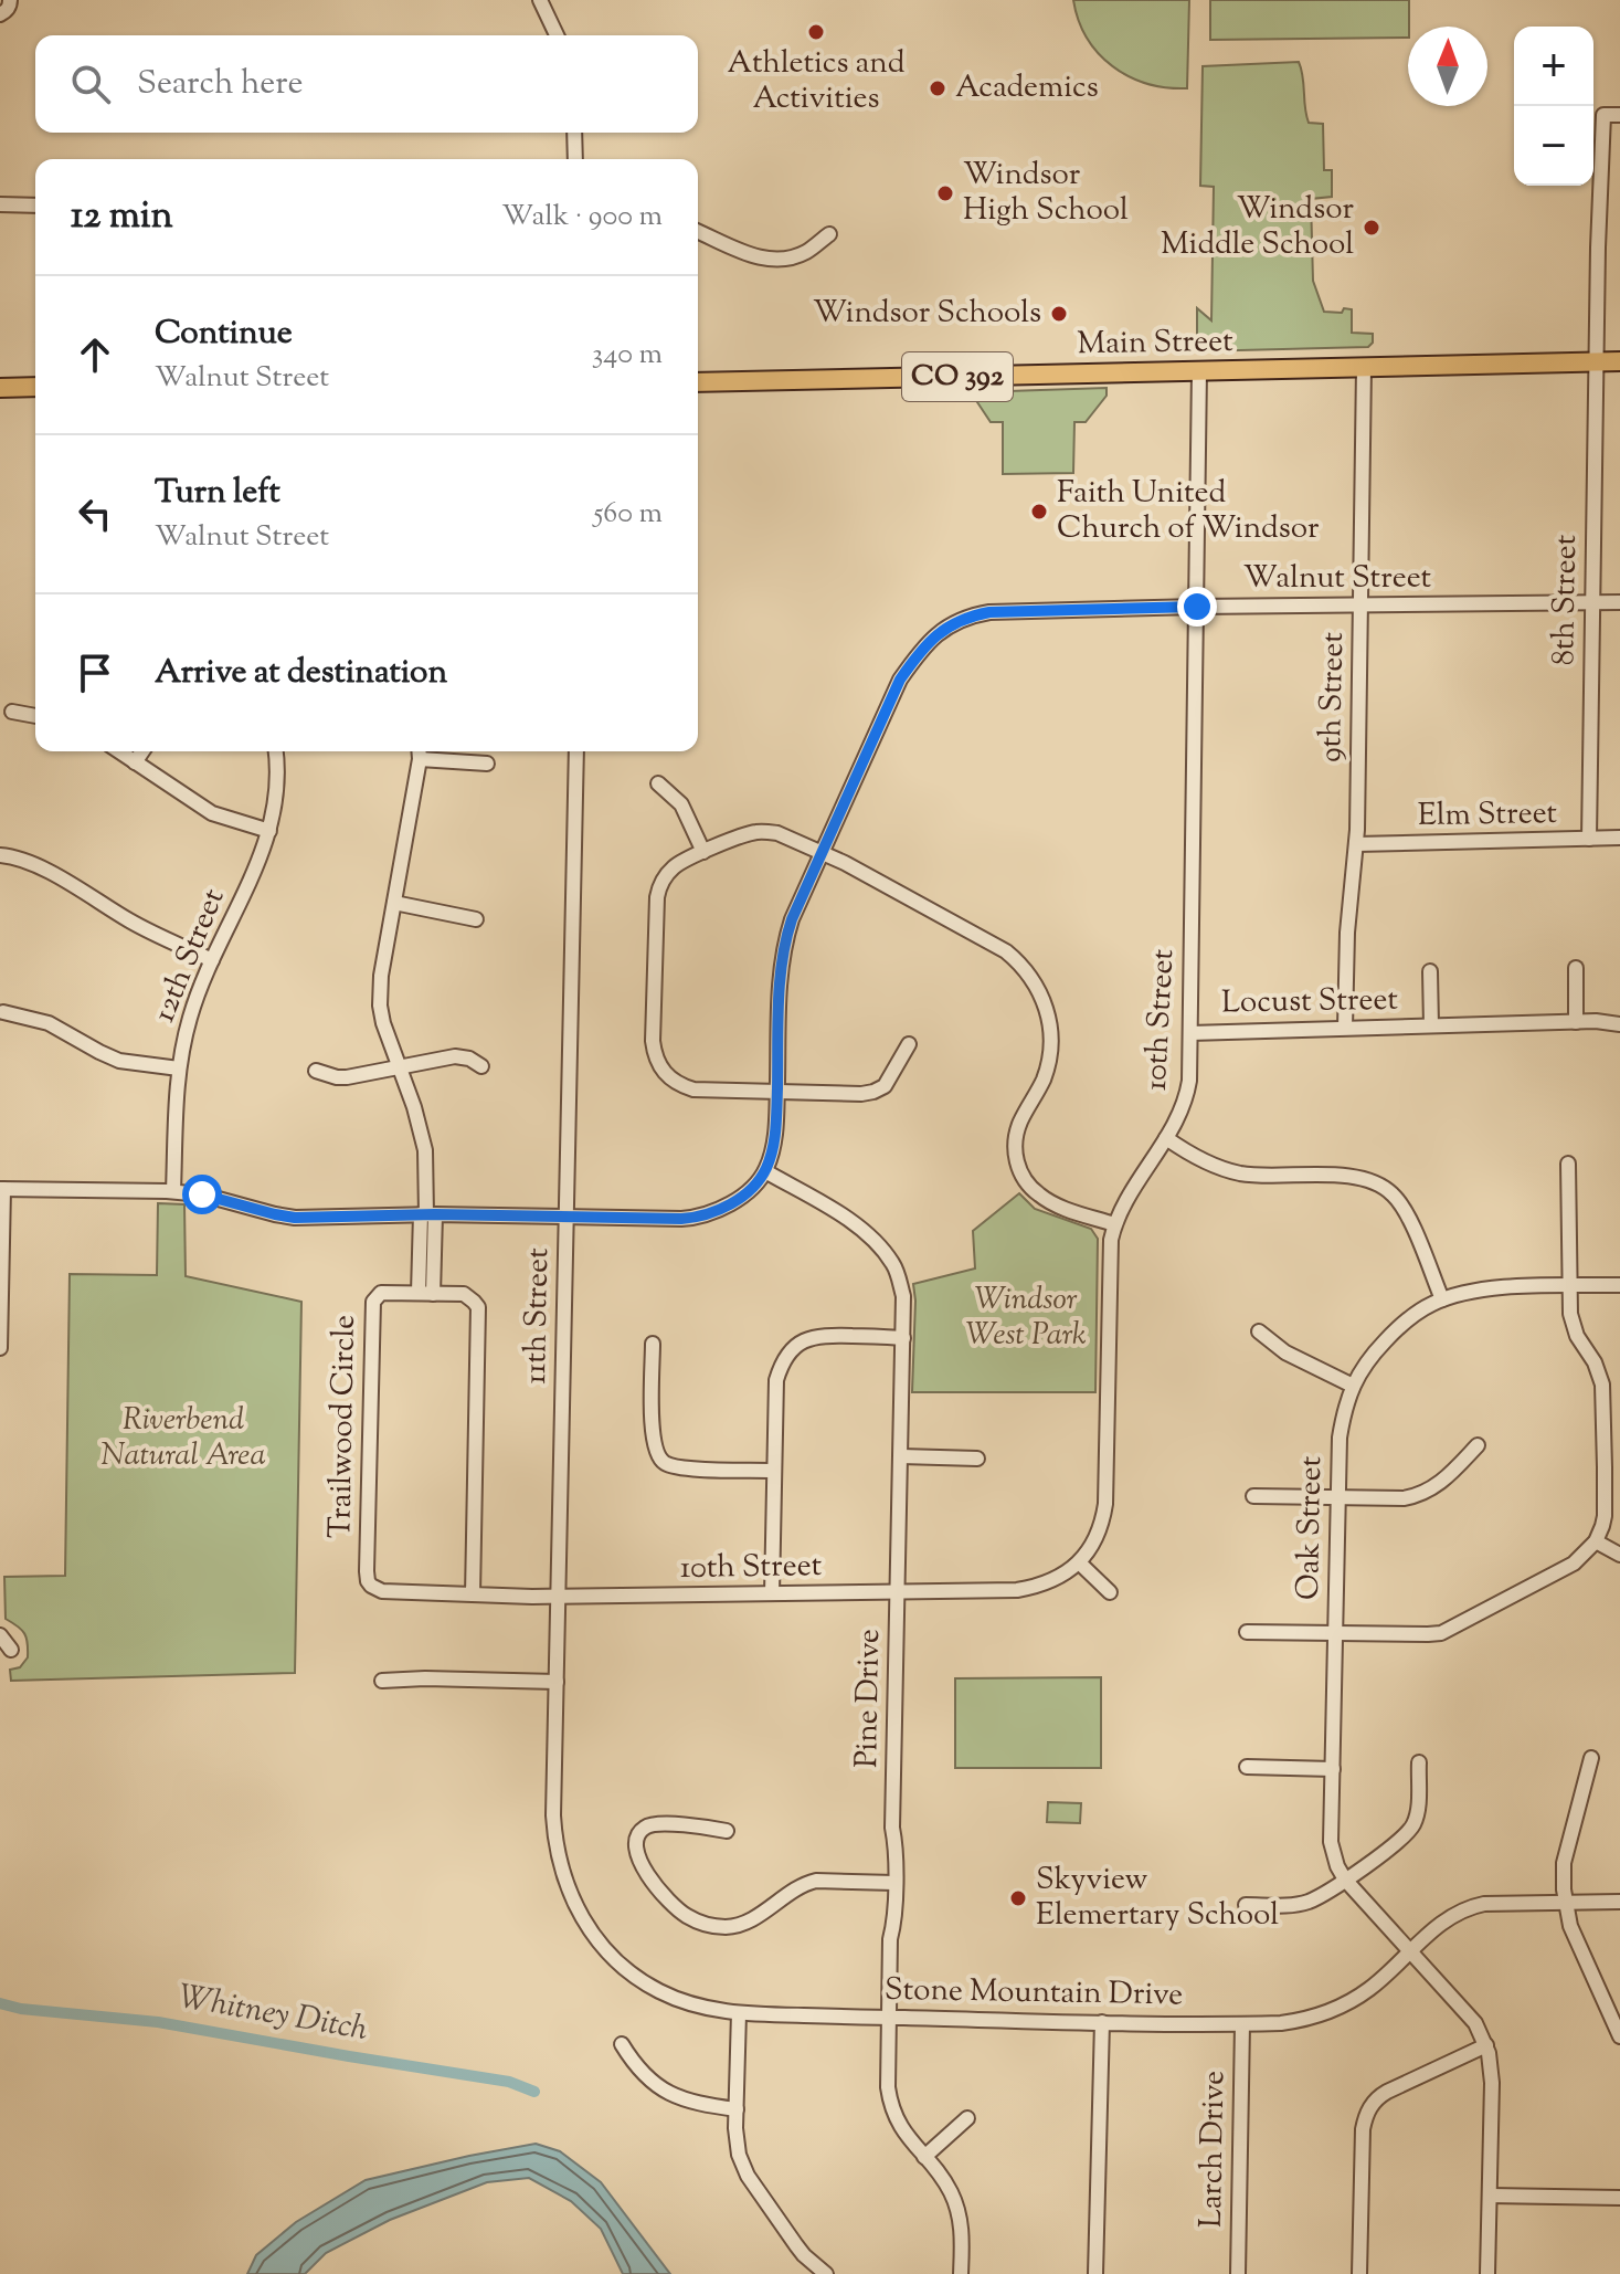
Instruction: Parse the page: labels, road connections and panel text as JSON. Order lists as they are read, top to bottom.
{
  "streets": {
    "main road": ["Main Street", "CO 392"],
    "street": [
      "Walnut Street",
      "8th Street",
      "9th Street",
      "Elm Street",
      "12th Street",
      "Locust Street",
      "10th Street",
      "11th Street",
      "Trailwood Circle",
      "Oak Street",
      "Pine Drive",
      "Stone Mountain Drive",
      "Larch Drive"
    ]
  },
  "crossings": [
    ["Main Street", "8th Street"],
    ["Main Street", "9th Street"],
    ["Main Street", "10th Street"],
    ["Walnut Street", "8th Street"],
    ["Walnut Street", "9th Street"],
    ["Walnut Street", "10th Street"],
    ["Walnut Street", "Pine Drive"],
    ["8th Street", "Elm Street"],
    ["9th Street", "Elm Street"],
    ["9th Street", "Locust Street"],
    ["Locust Street", "10th Street"],
    ["10th Street", "11th Street"],
    ["10th Street", "Trailwood Circle"],
    ["10th Street", "Pine Drive"],
    ["11th Street", "Stone Mountain Drive"],
    ["Oak Street", "Stone Mountain Drive"],
    ["Pine Drive", "Stone Mountain Drive"],
    ["Stone Mountain Drive", "Larch Drive"]
  ],
  "water": ["Whitney Ditch"],
  "parks": ["Windsor West Park", "Riverbend Natural Area"],
  "places": [
    "Athletics and Activities",
    "Academics",
    "Windsor High School",
    "Windsor Middle School",
    "Windsor Schools",
    "Faith United Church of Windsor",
    "Skyview Elemertary School"
  ],
  "north": "top",
  "page": {
    "map_buttons": ["+", "−"],
    "search": "Search here",
    "heading": ["12 min", "Walk · 900 m"],
    "list": [
      ["Continue", "Walnut Street", "340 m"],
      ["Turn left", "Walnut Street", "560 m"],
      "Arrive at destination"
    ]
  }
}
